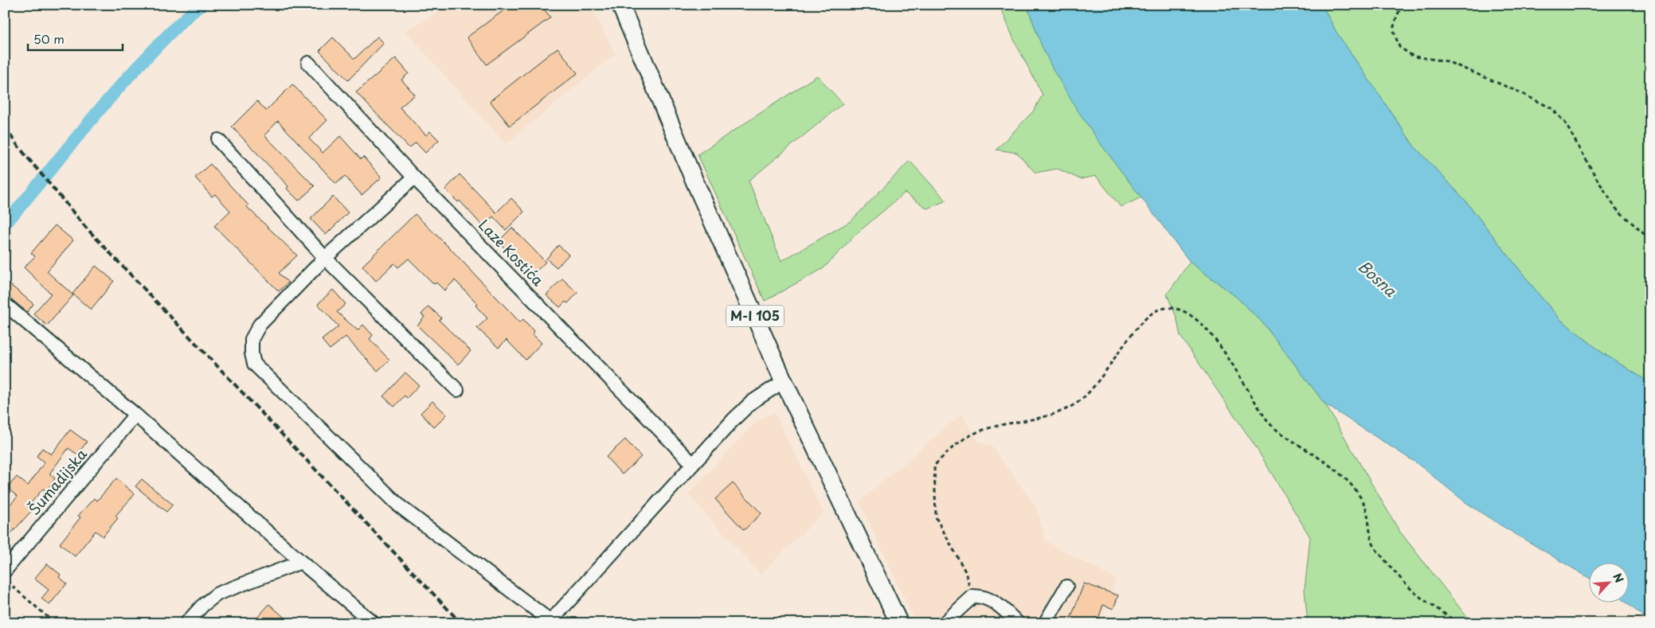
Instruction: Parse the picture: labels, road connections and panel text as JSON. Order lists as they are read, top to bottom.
{
  "streets": {
    "main road": ["M-I 105"],
    "street": ["Laze Kostića", "Šumadijska"]
  },
  "water": ["Bosna"],
  "scale_bar": "50 m",
  "north": "top right"
}
